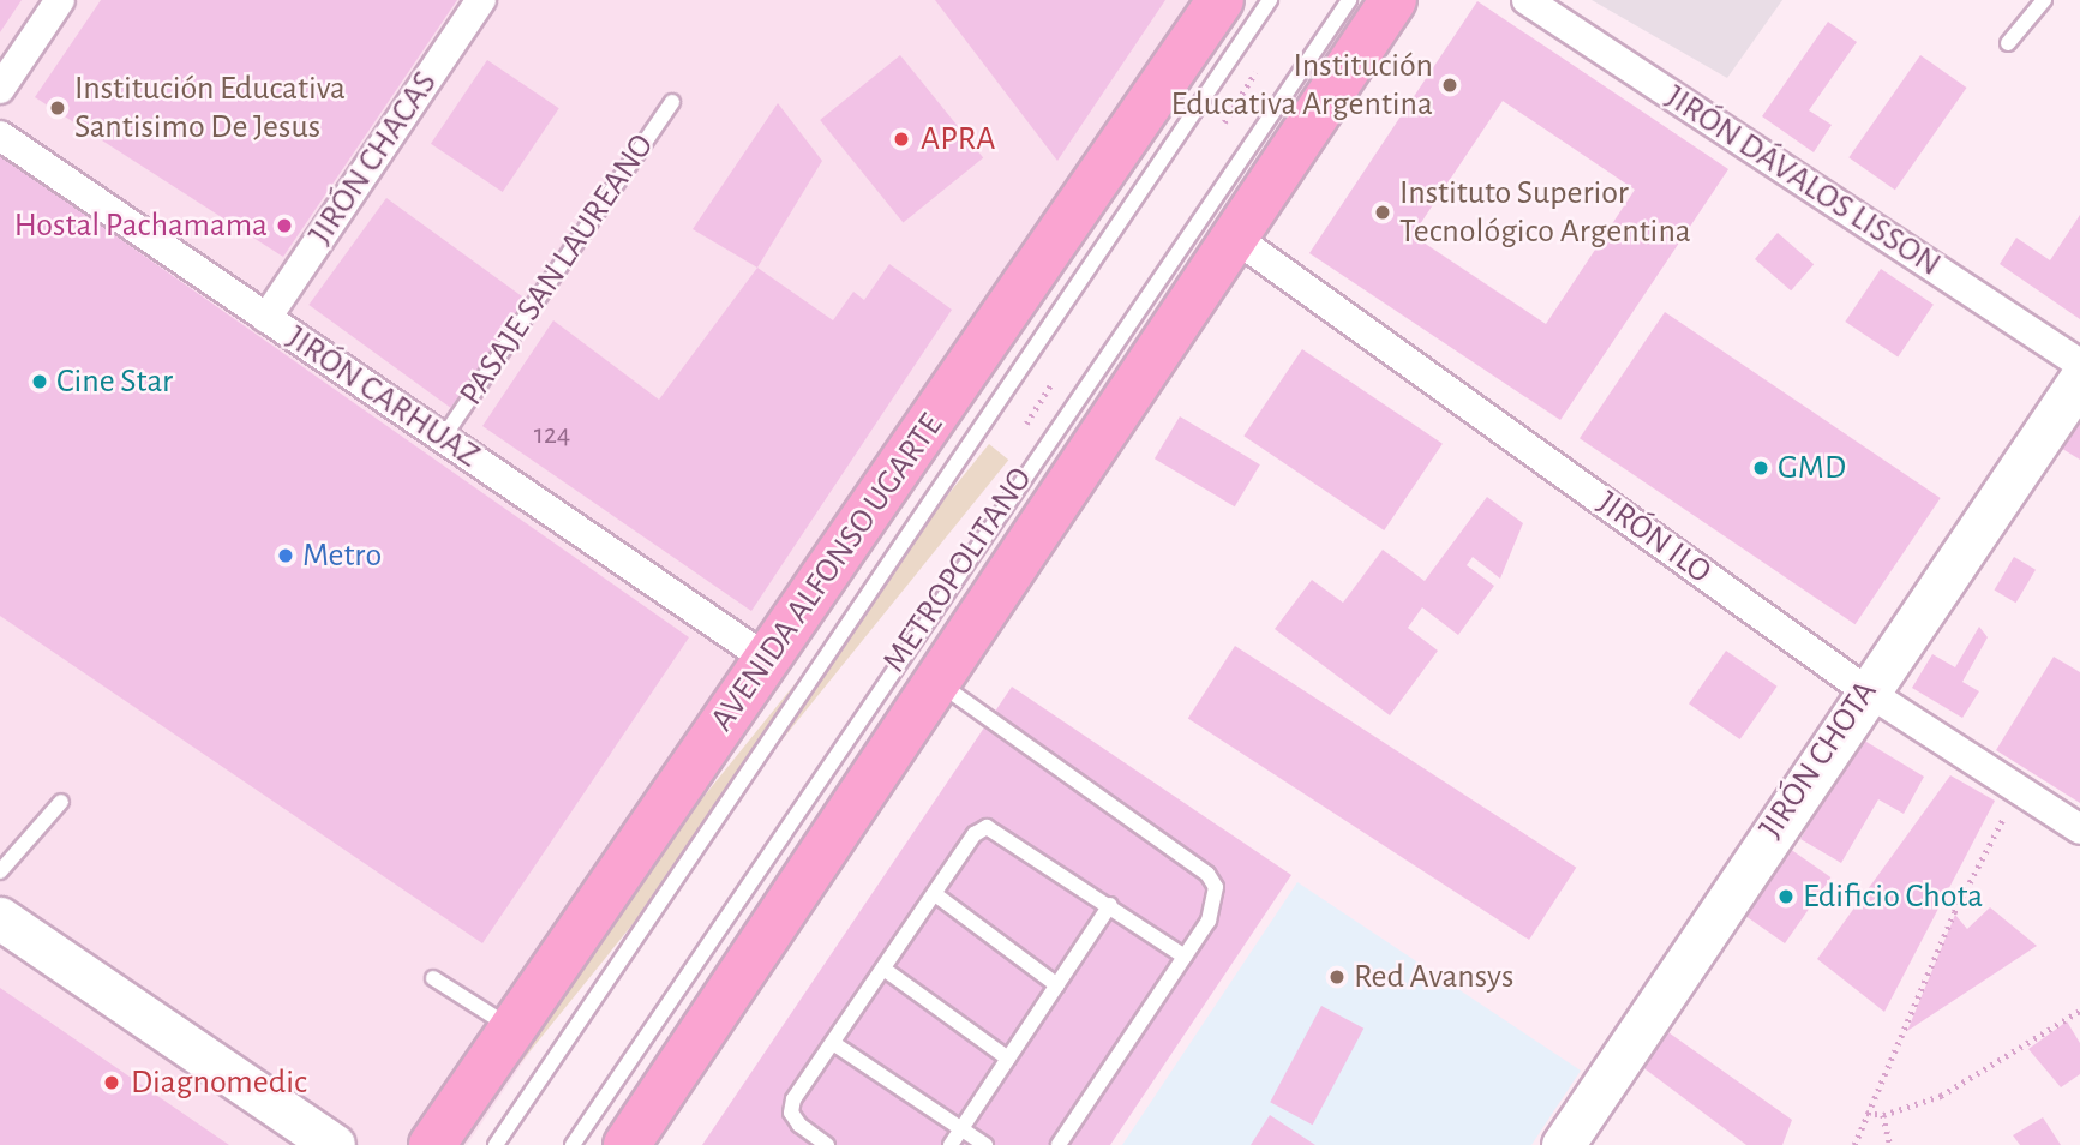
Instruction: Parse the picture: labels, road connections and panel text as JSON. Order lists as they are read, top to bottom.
{
  "streets": {
    "main road": ["AVENIDA ALFONSO UGARTE"],
    "street": [
      "JIRÓN CHACAS",
      "JIRÓN DÁVALOS LISSON",
      "JIRÓN CARHUAZ",
      "JIRÓN ILO",
      "JIRÓN CHOTA"
    ],
    "lane": ["PASAJE SAN LAUREANO", "METROPOLITANO"]
  },
  "crossings": [
    ["JIRÓN CHACAS", "JIRÓN CARHUAZ"],
    ["PASAJE SAN LAUREANO", "JIRÓN CARHUAZ"],
    ["JIRÓN CARHUAZ", "AVENIDA ALFONSO UGARTE"],
    ["JIRÓN ILO", "JIRÓN CHOTA"]
  ],
  "places": [
    "Institución Educativa Argentina",
    "Institución Educativa Santisimo De Jesus",
    "APRA",
    "Instituto Superior Tecnológico Argentina",
    "Hostal Pachamama",
    "Cine Star",
    "GMD",
    "Metro",
    "Edificio Chota",
    "Red Avansys",
    "Diagnomedic"
  ],
  "house_numbers": ["124"]
}
